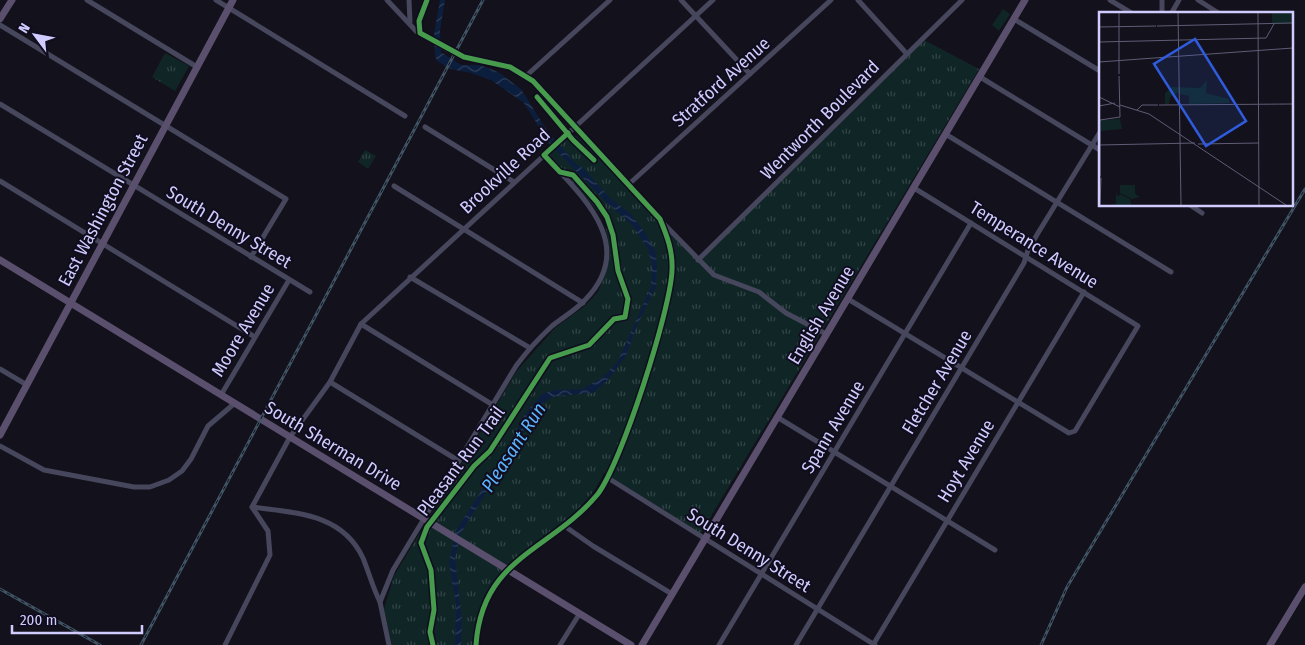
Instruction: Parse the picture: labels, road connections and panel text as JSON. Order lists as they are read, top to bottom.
{
  "streets": {
    "main road": ["East Washington Street", "English Avenue", "South Sherman Drive"],
    "street": [
      "Stratford Avenue",
      "Wentworth Boulevard",
      "Brookville Road",
      "South Denny Street",
      "Temperance Avenue",
      "Moore Avenue",
      "Fletcher Avenue",
      "Spann Avenue",
      "Hoyt Avenue"
    ],
    "cycle path": ["Pleasant Run Trail"]
  },
  "crossings": [
    ["Brookville Road", "South Sherman Drive"],
    ["East Washington Street", "South Denny Street"],
    ["East Washington Street", "South Sherman Drive"],
    ["South Denny Street", "English Avenue"],
    ["South Denny Street", "Moore Avenue"],
    ["South Denny Street", "Fletcher Avenue"],
    ["South Denny Street", "Spann Avenue"],
    ["South Denny Street", "Hoyt Avenue"],
    ["Temperance Avenue", "English Avenue"],
    ["Temperance Avenue", "Fletcher Avenue"],
    ["Temperance Avenue", "Spann Avenue"],
    ["Temperance Avenue", "Hoyt Avenue"],
    ["Moore Avenue", "South Sherman Drive"]
  ],
  "water": ["Pleasant Run"],
  "scale_bar": "200 m",
  "north": "top left"
}
